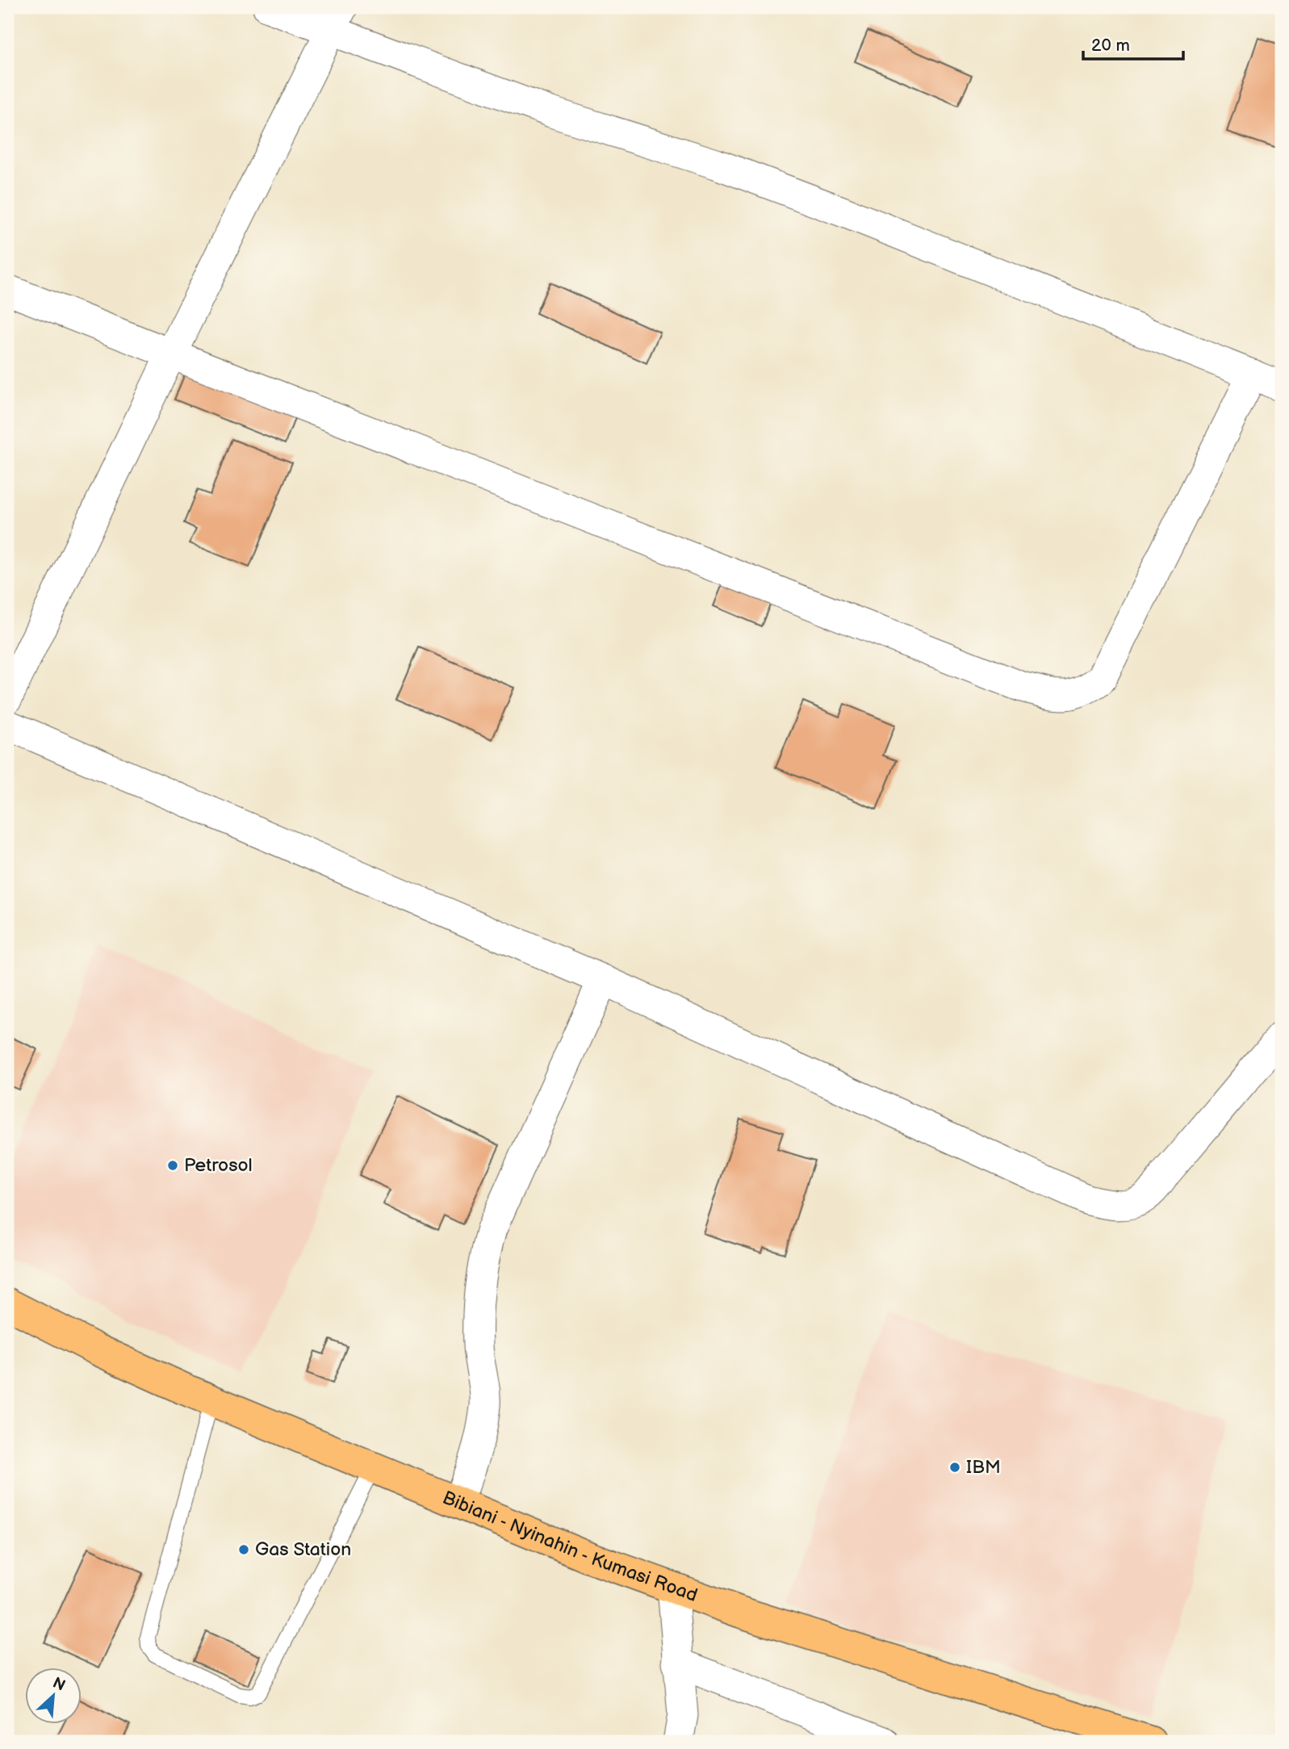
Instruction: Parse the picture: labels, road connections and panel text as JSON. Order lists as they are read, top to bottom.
{
  "streets": {
    "main road": ["Bibiani - Nyinahin - Kumasi Road"]
  },
  "places": ["Petrosol", "IBM", "Gas Station"],
  "scale_bar": "20 m",
  "north": "top right"
}
